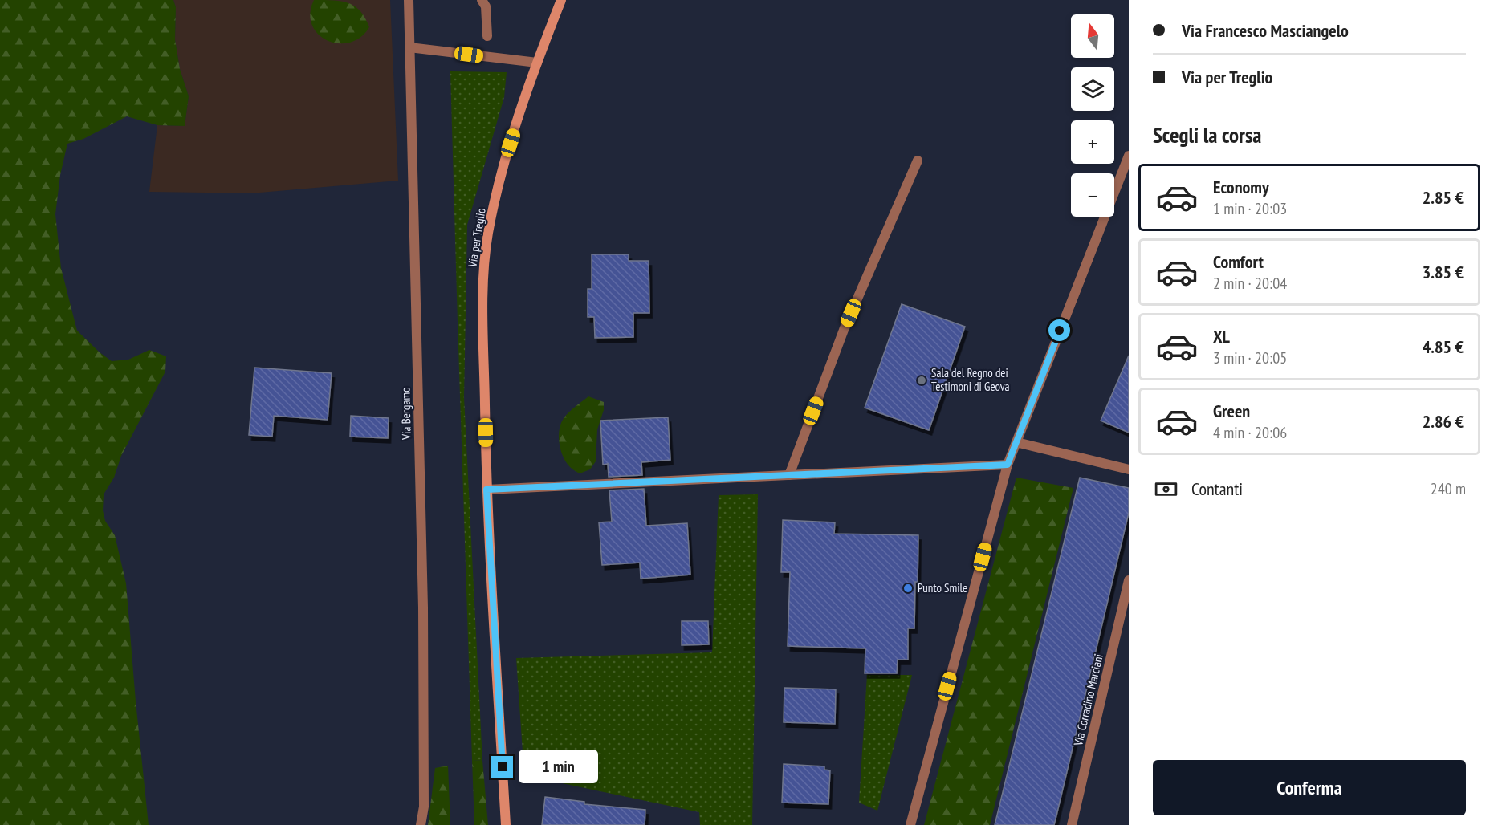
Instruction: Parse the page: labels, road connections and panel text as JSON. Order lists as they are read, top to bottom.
{
  "streets": {
    "main road": ["Via per Treglio"],
    "street": ["Via Bergamo", "Via Corradino Marciani"]
  },
  "places": ["Sala del Regno dei Testimoni di Geova", "Punto Smile"],
  "north": "top",
  "page": {
    "banner": ["Via Francesco Masciangelo", "Via per Treglio"],
    "map_buttons": ["+", "−"],
    "heading": "Scegli la corsa",
    "list": [
      {
        "name": "Economy",
        "note": "1 min · 20:03",
        "value": "2.85 €"
      },
      {
        "name": "Comfort",
        "note": "2 min · 20:04",
        "value": "3.85 €"
      },
      {
        "name": "XL",
        "note": "3 min · 20:05",
        "value": "4.85 €"
      },
      {
        "name": "Green",
        "note": "4 min · 20:06",
        "value": "2.86 €"
      }
    ],
    "pay": ["Contanti", "240 m"],
    "bubble": "1 min",
    "buttons": "Conferma"
  }
}
